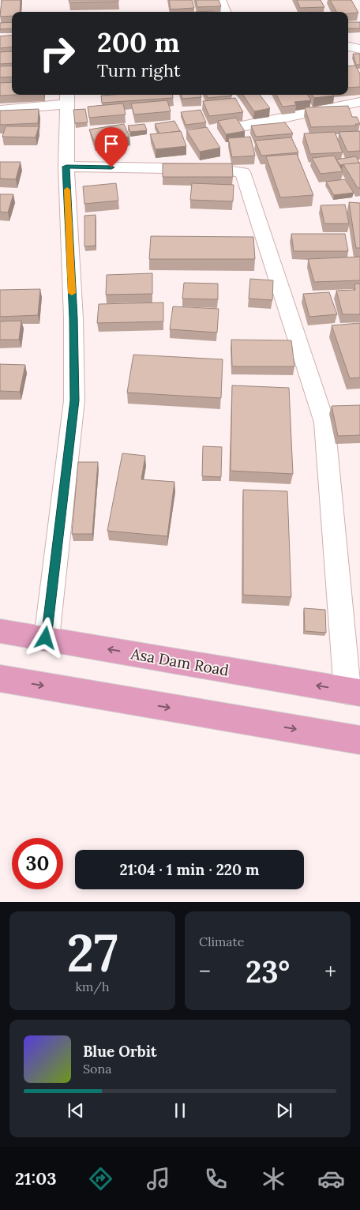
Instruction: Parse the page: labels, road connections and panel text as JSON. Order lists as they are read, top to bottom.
{
  "streets": {
    "main road": ["Asa Dam Road"]
  },
  "page": {
    "turn": ["200 m", "Turn right"],
    "limit": "30",
    "trip": "21:04 · 1 min · 220 m",
    "tile": [
      ["27", "km/h"],
      "Climate"
    ],
    "heat": ["−", "23°", "+"],
    "song": ["Blue Orbit", "Sona"],
    "tabs": "21:03"
  }
}
